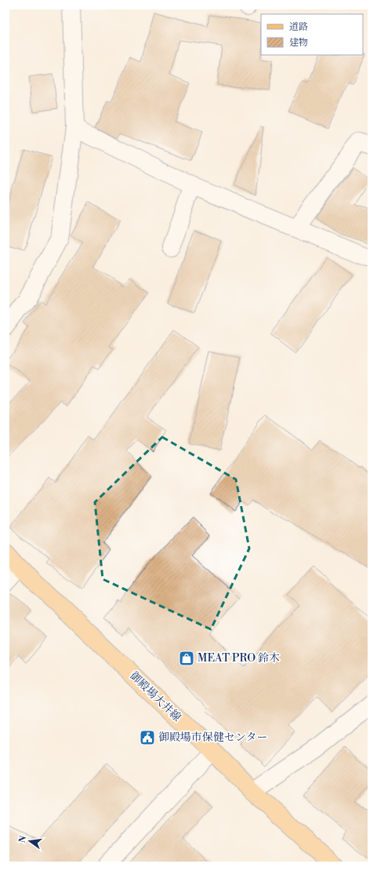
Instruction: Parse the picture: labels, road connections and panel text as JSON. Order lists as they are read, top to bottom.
{
  "streets": {
    "main road": ["御殿場大井線"]
  },
  "places": {
    "shop": ["MEAT PRO 鈴木"],
    "public building": ["御殿場市保健センター"]
  },
  "legend": ["道路", "建物"],
  "north": "left"
}
